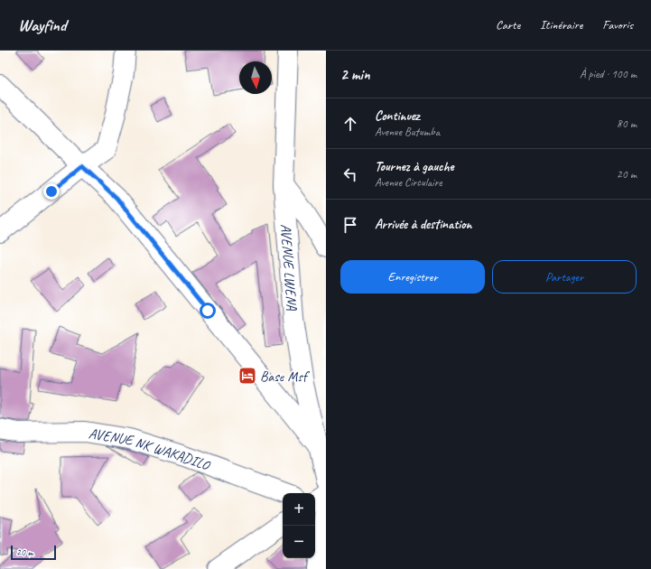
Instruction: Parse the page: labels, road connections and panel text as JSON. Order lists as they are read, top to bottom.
{
  "streets": {
    "street": ["AVENUE LWENA", "AVENUE NK WAKADILO"]
  },
  "places": {
    "hotel": ["Base Msf"]
  },
  "scale_bar": "20 m",
  "north": "bottom",
  "page": {
    "header": "Wayfind",
    "nav": ["Carte", "Itinéraire", "Favoris"],
    "heading": ["2 min", "À pied · 100 m"],
    "list": [
      ["Continuez", "Avenue Butumba", "80 m"],
      ["Tournez à gauche", "Avenue Circulaire", "20 m"],
      "Arrivée à destination"
    ],
    "buttons": ["Enregistrer", "Partager"],
    "map_buttons": ["+", "−"],
    "scale": "20 m"
  }
}
